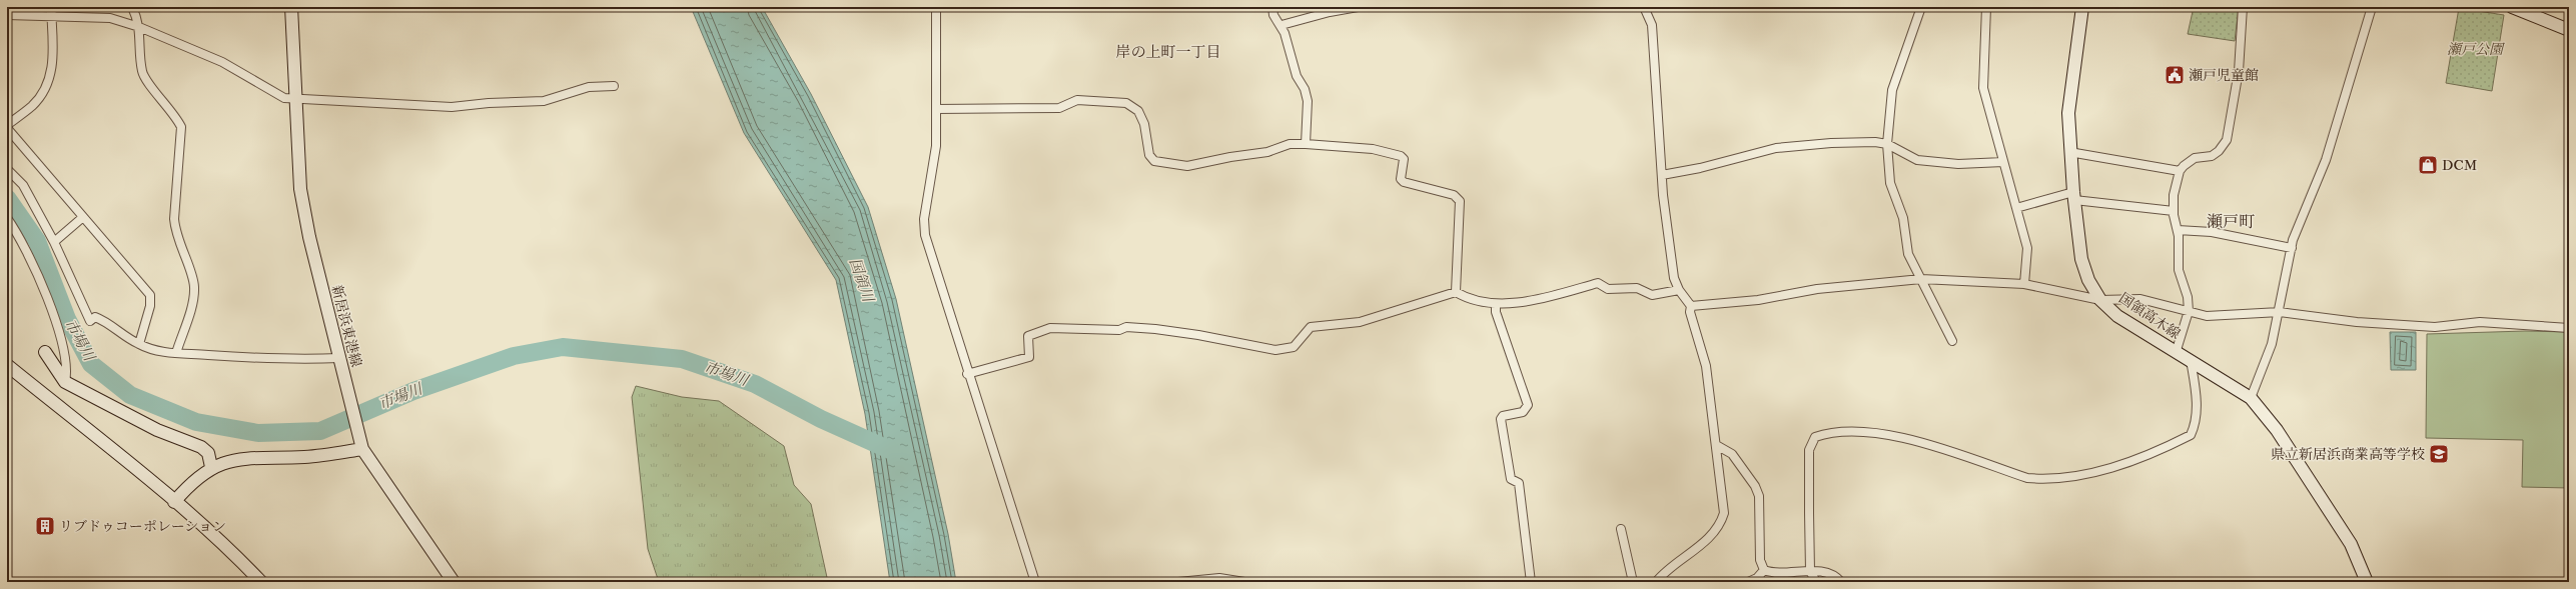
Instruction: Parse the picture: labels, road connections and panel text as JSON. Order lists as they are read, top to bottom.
{
  "streets": {
    "main road": ["国領高木線", "新居浜東港線"]
  },
  "districts": ["岸の上町一丁目", "瀬戸町"],
  "water": ["国領川", "市場川"],
  "parks": ["瀬戸公園"],
  "places": {
    "public building": ["瀬戸児童館"],
    "shop": ["DCM"],
    "school or university": ["県立新居浜商業高等学校"],
    "building": ["リブドゥコーポレーション"]
  }
}
